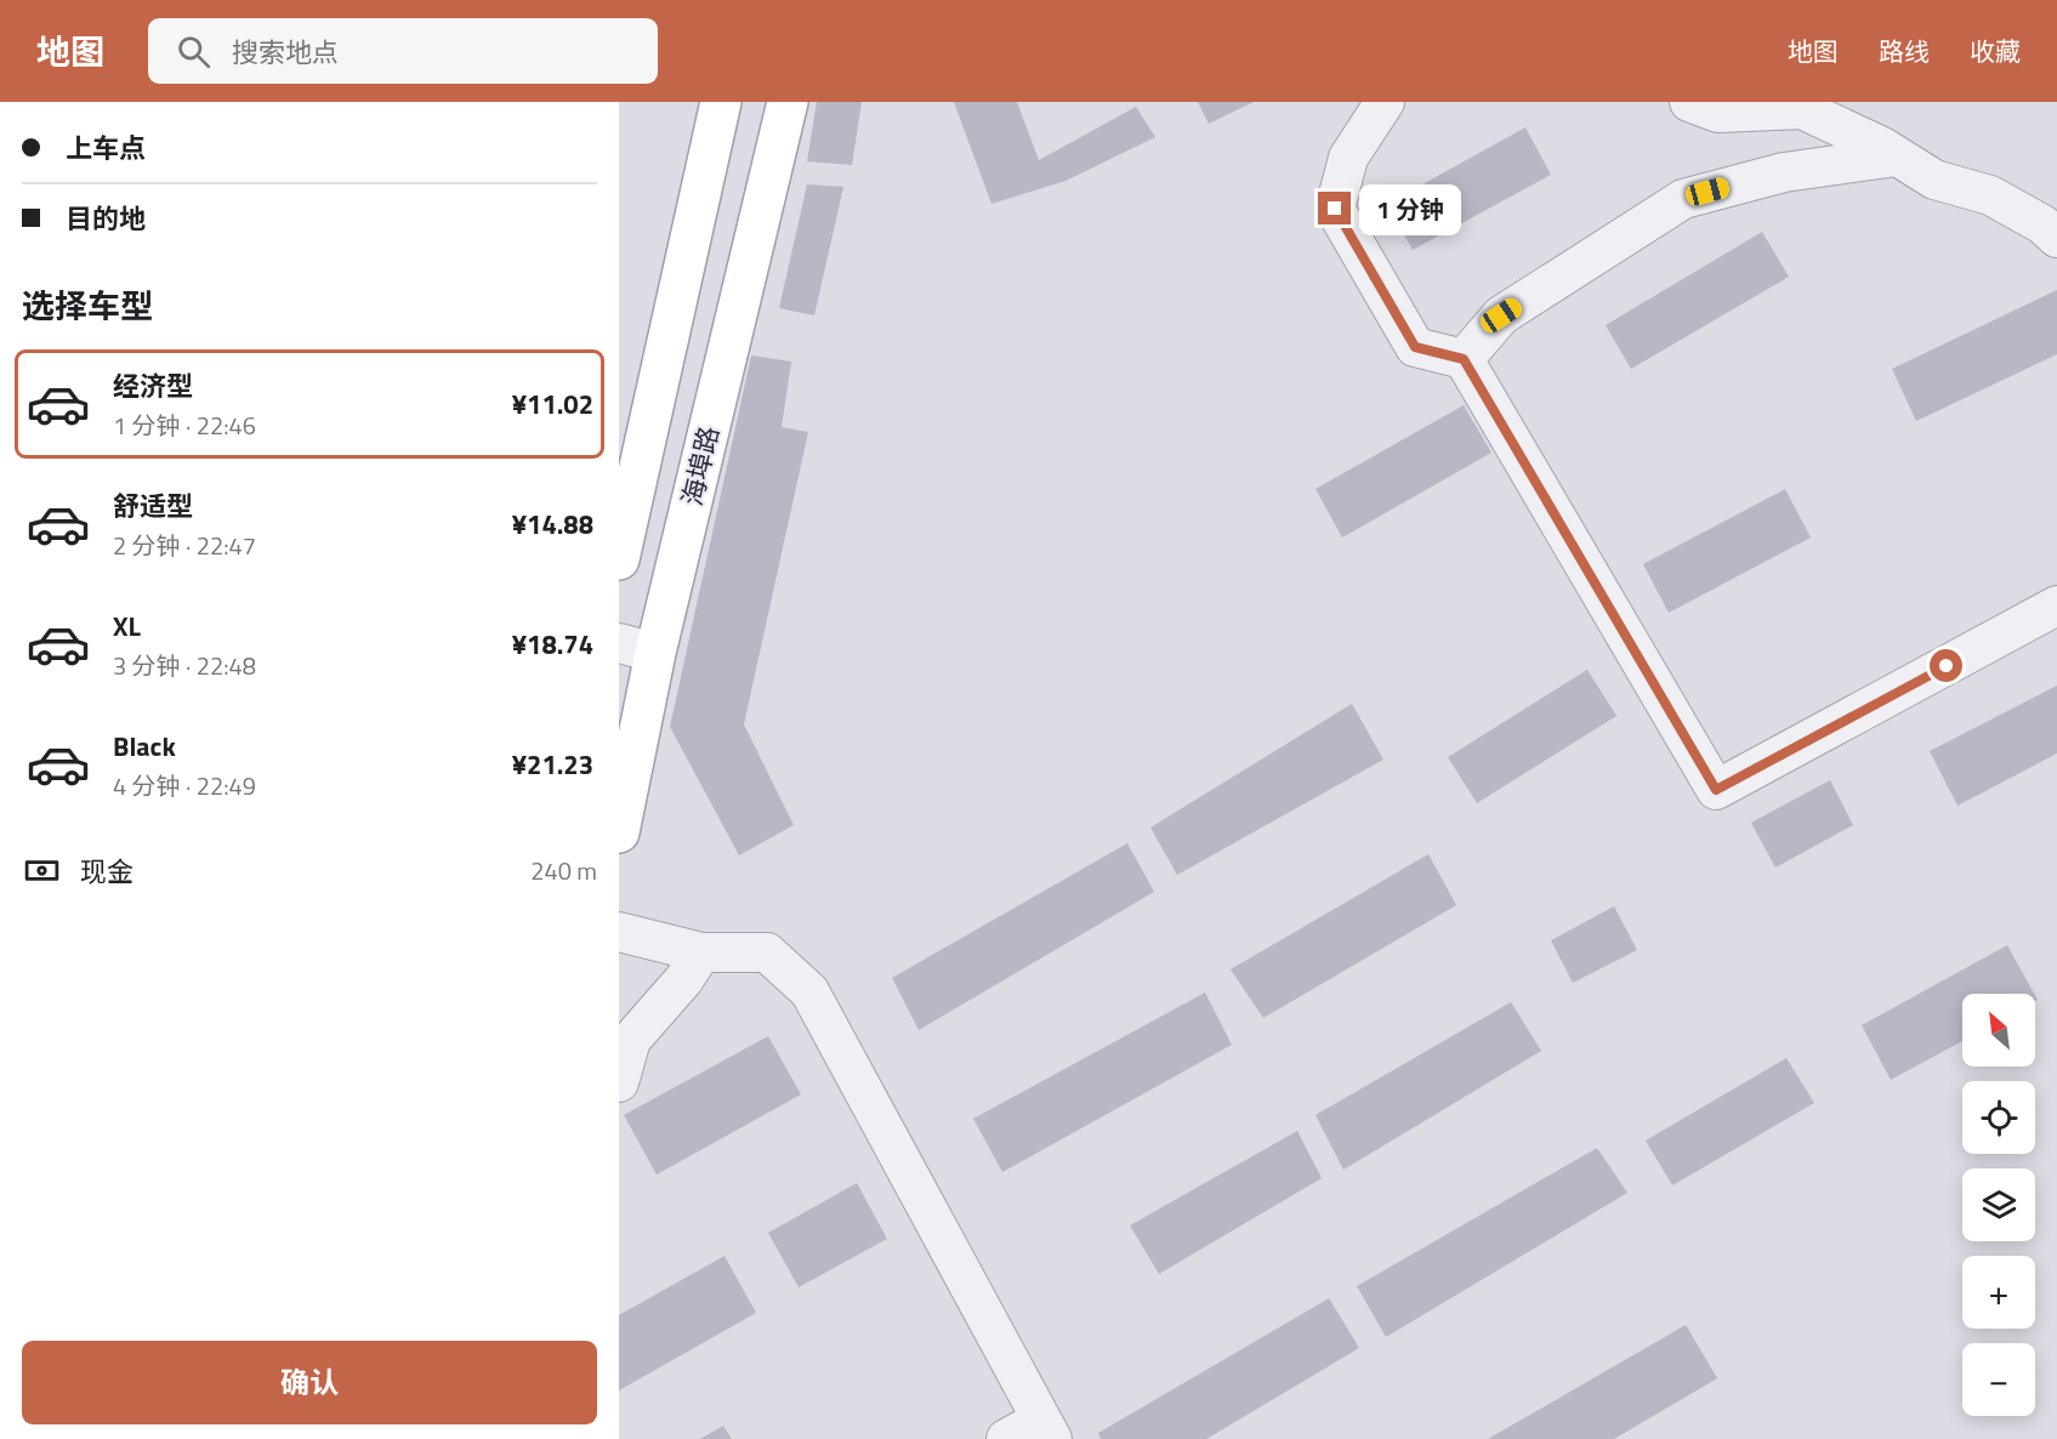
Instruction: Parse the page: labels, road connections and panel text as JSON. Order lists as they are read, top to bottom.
{
  "streets": {
    "main road": ["海埠路"]
  },
  "north": "top left",
  "page": {
    "header": "地图",
    "search": "搜索地点",
    "nav": ["地图", "路线", "收藏"],
    "banner": ["上车点", "目的地"],
    "bubble": "1 分钟",
    "heading": "选择车型",
    "list": [
      {
        "name": "经济型",
        "note": "1 分钟 · 22:46",
        "value": "¥11.02"
      },
      {
        "name": "舒适型",
        "note": "2 分钟 · 22:47",
        "value": "¥14.88"
      },
      {
        "name": "XL",
        "note": "3 分钟 · 22:48",
        "value": "¥18.74"
      },
      {
        "name": "Black",
        "note": "4 分钟 · 22:49",
        "value": "¥21.23"
      }
    ],
    "pay": ["现金", "240 m"],
    "map_buttons": ["+", "−"],
    "buttons": "确认"
  }
}
